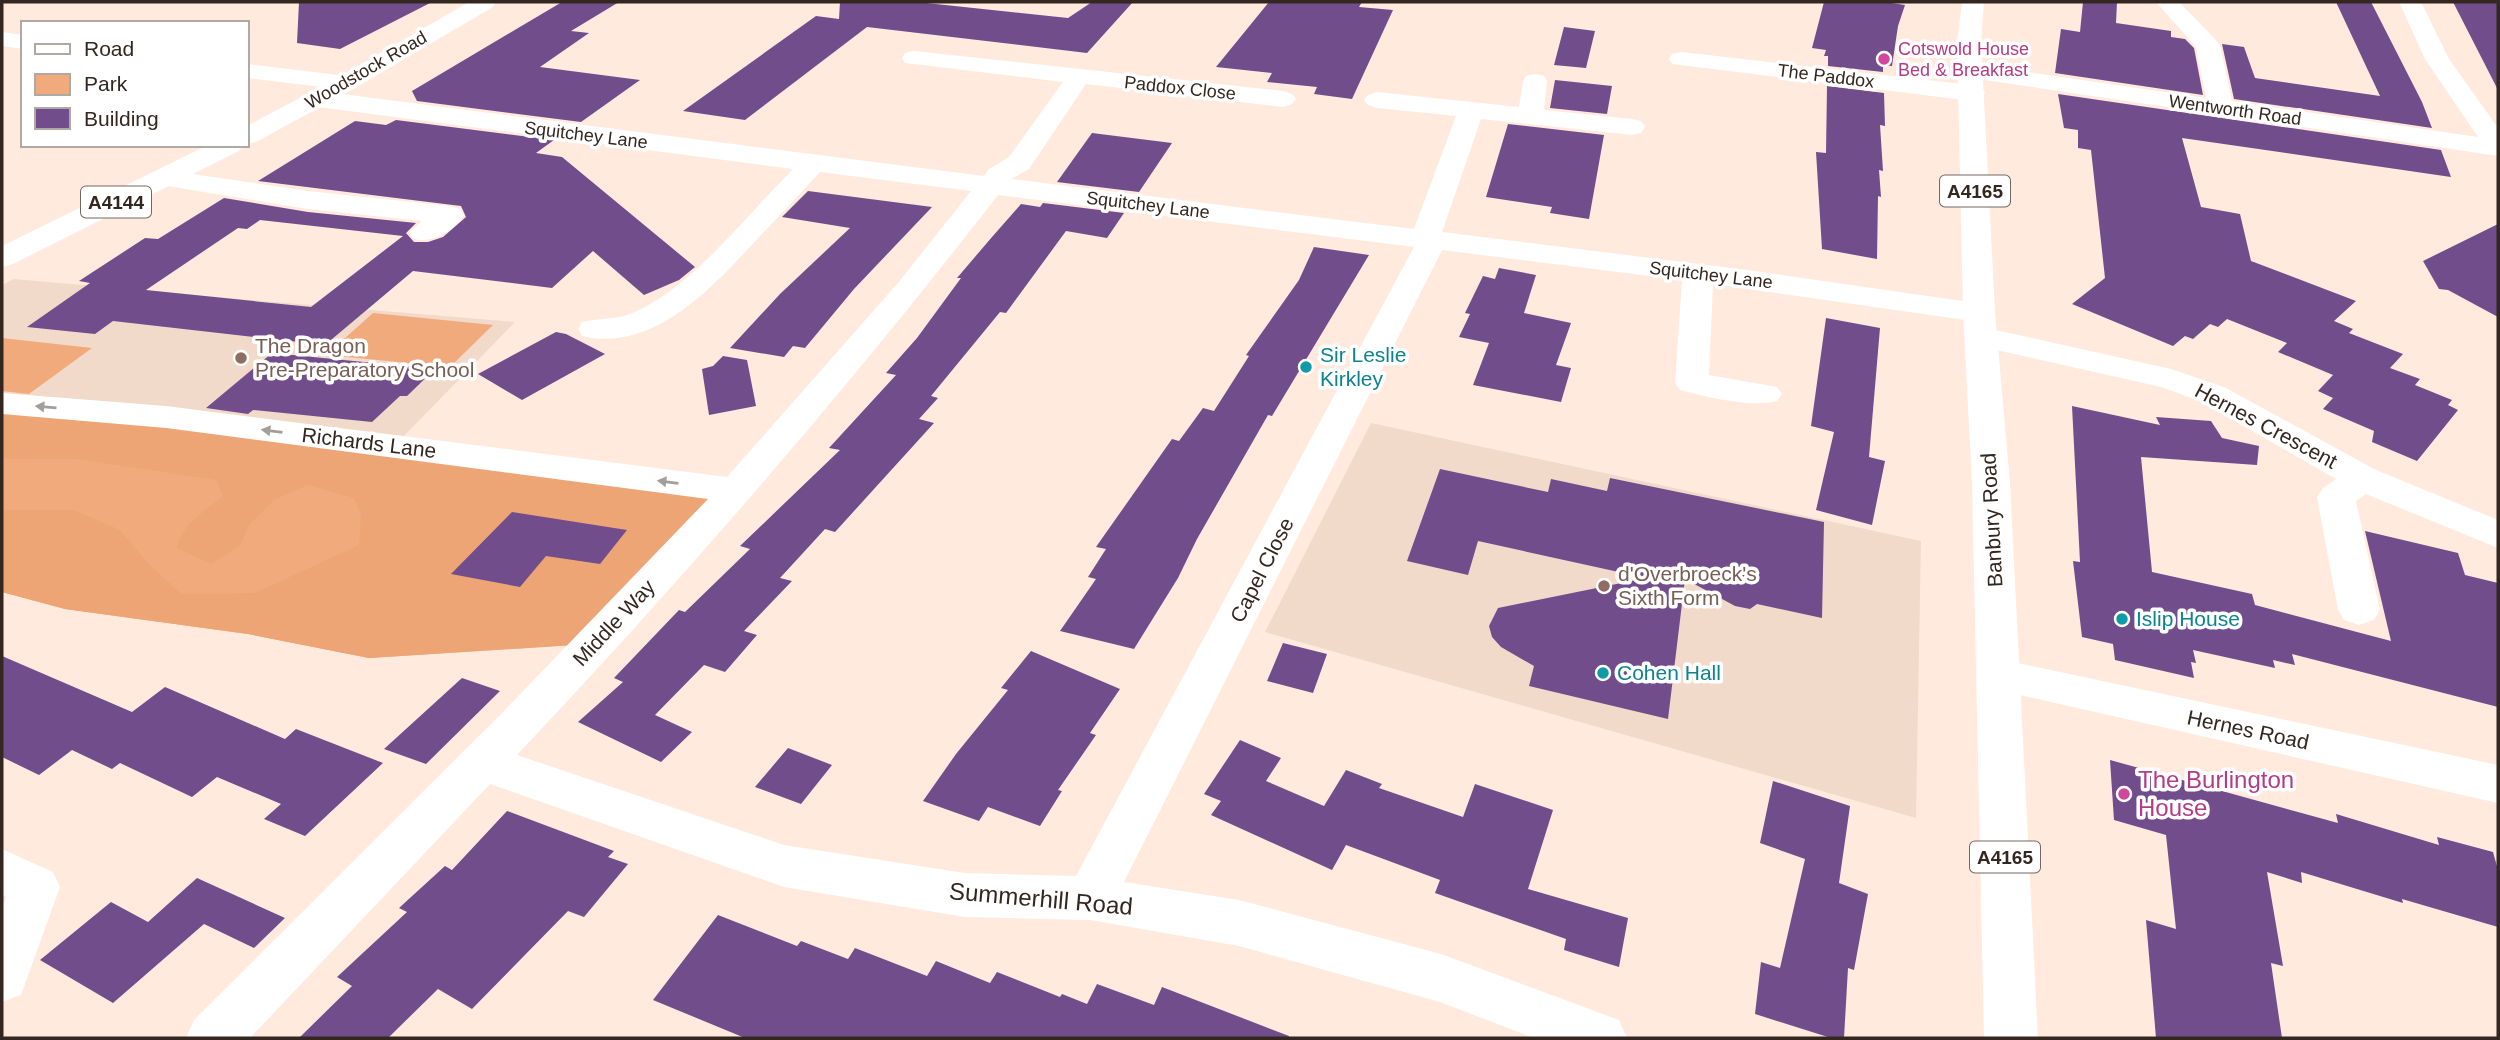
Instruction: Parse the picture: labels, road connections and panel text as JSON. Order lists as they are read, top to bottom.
{
  "streets": {
    "street": [
      "Woodstock Road",
      "The Paddox",
      "Paddox Close",
      "Wentworth Road",
      "Squitchey Lane",
      "A4165",
      "A4144",
      "Hernes Crescent",
      "Richards Lane",
      "Banbury Road",
      "Capel Close",
      "Middle Way",
      "Hernes Road",
      "Summerhill Road"
    ]
  },
  "crossings": [
    ["Woodstock Road", "Squitchey Lane"],
    ["The Paddox", "Wentworth Road"],
    ["The Paddox", "Banbury Road"],
    ["Wentworth Road", "Banbury Road"],
    ["Squitchey Lane", "Hernes Crescent"],
    ["Squitchey Lane", "Banbury Road"],
    ["Squitchey Lane", "Capel Close"],
    ["Squitchey Lane", "Middle Way"],
    ["Hernes Crescent", "Banbury Road"],
    ["Richards Lane", "Middle Way"],
    ["Banbury Road", "Hernes Road"],
    ["Capel Close", "Summerhill Road"],
    ["Middle Way", "Summerhill Road"]
  ],
  "one_way": ["Richards Lane"],
  "places": [
    "Cotswold House Bed & Breakfast",
    "The Dragon Pre-Preparatory School",
    "Sir Leslie Kirkley",
    "d'Overbroeck's Sixth Form",
    "Islip House",
    "Cohen Hall",
    "The Burlington House"
  ],
  "legend": ["Road", "Park", "Building"]
}
